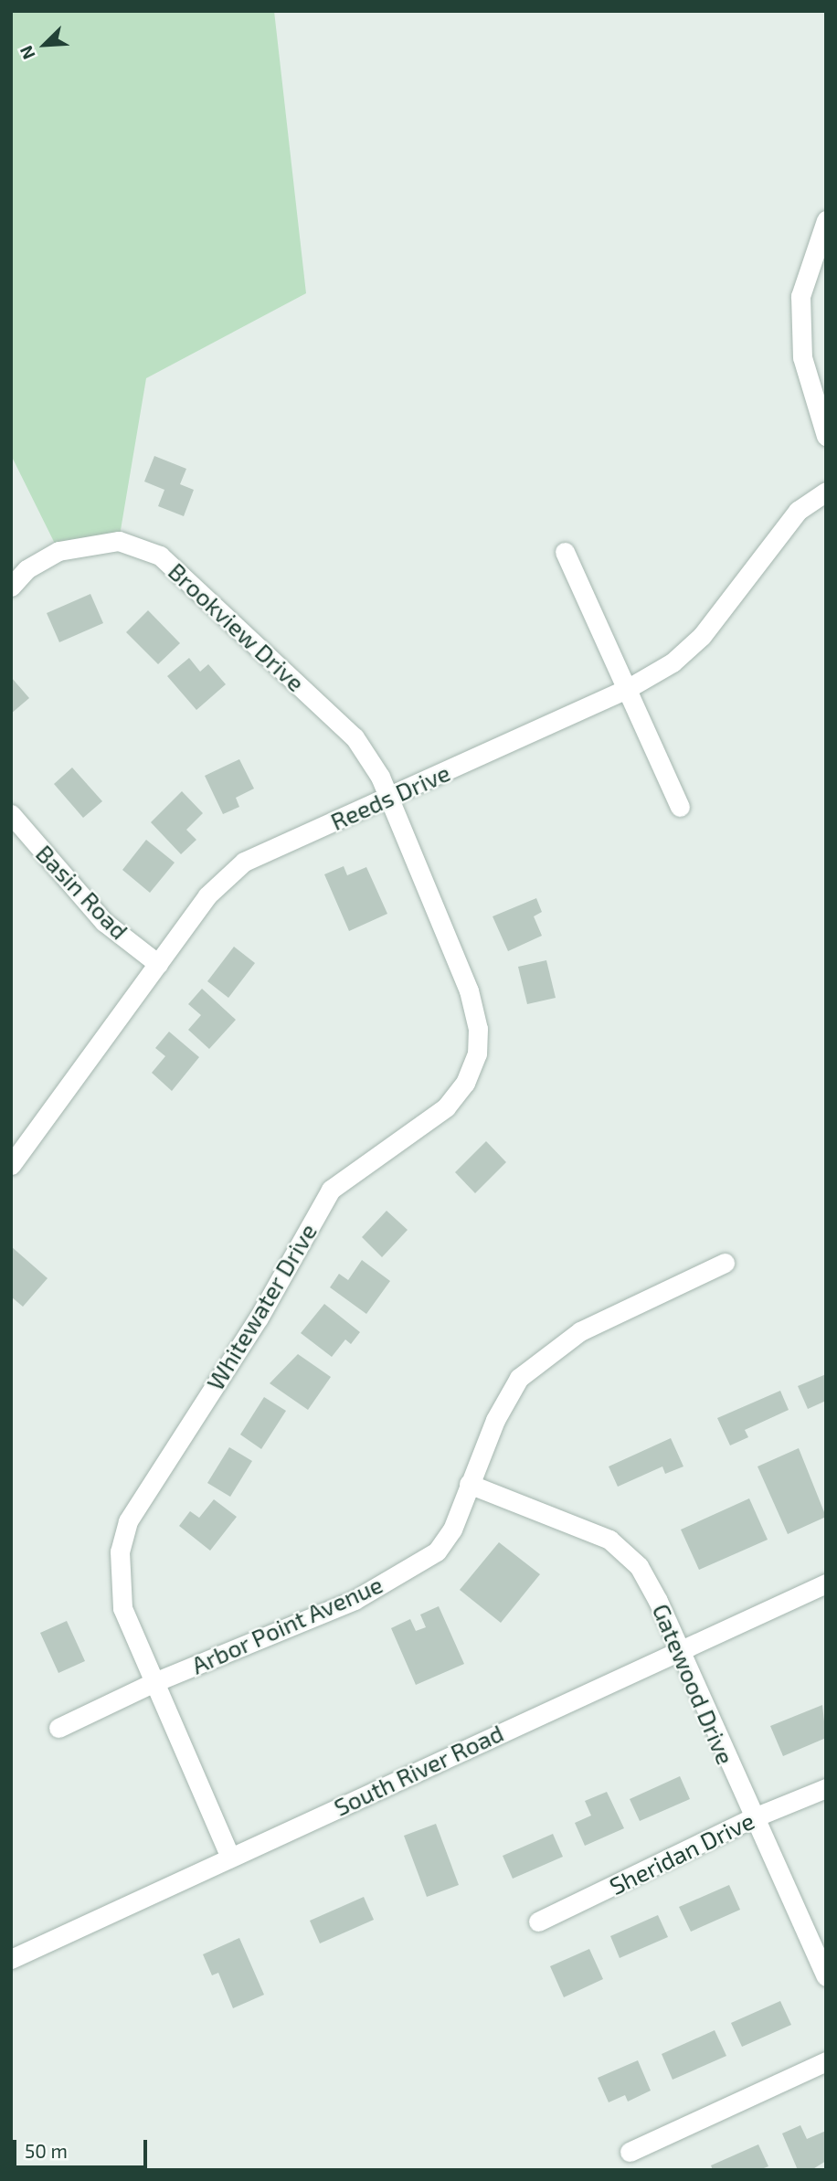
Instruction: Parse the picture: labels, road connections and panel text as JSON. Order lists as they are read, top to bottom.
{
  "streets": {
    "street": [
      "Brookview Drive",
      "Reeds Drive",
      "Basin Road",
      "Whitewater Drive",
      "Arbor Point Avenue",
      "Gatewood Drive",
      "South River Road",
      "Sheridan Drive"
    ]
  },
  "crossings": [
    ["Brookview Drive", "Reeds Drive"],
    ["Brookview Drive", "Whitewater Drive"],
    ["Reeds Drive", "Basin Road"],
    ["Reeds Drive", "Whitewater Drive"],
    ["Whitewater Drive", "Arbor Point Avenue"],
    ["Whitewater Drive", "South River Road"],
    ["Arbor Point Avenue", "Gatewood Drive"],
    ["Gatewood Drive", "South River Road"],
    ["Gatewood Drive", "Sheridan Drive"]
  ],
  "scale_bar": "50 m",
  "north": "bottom left"
}
